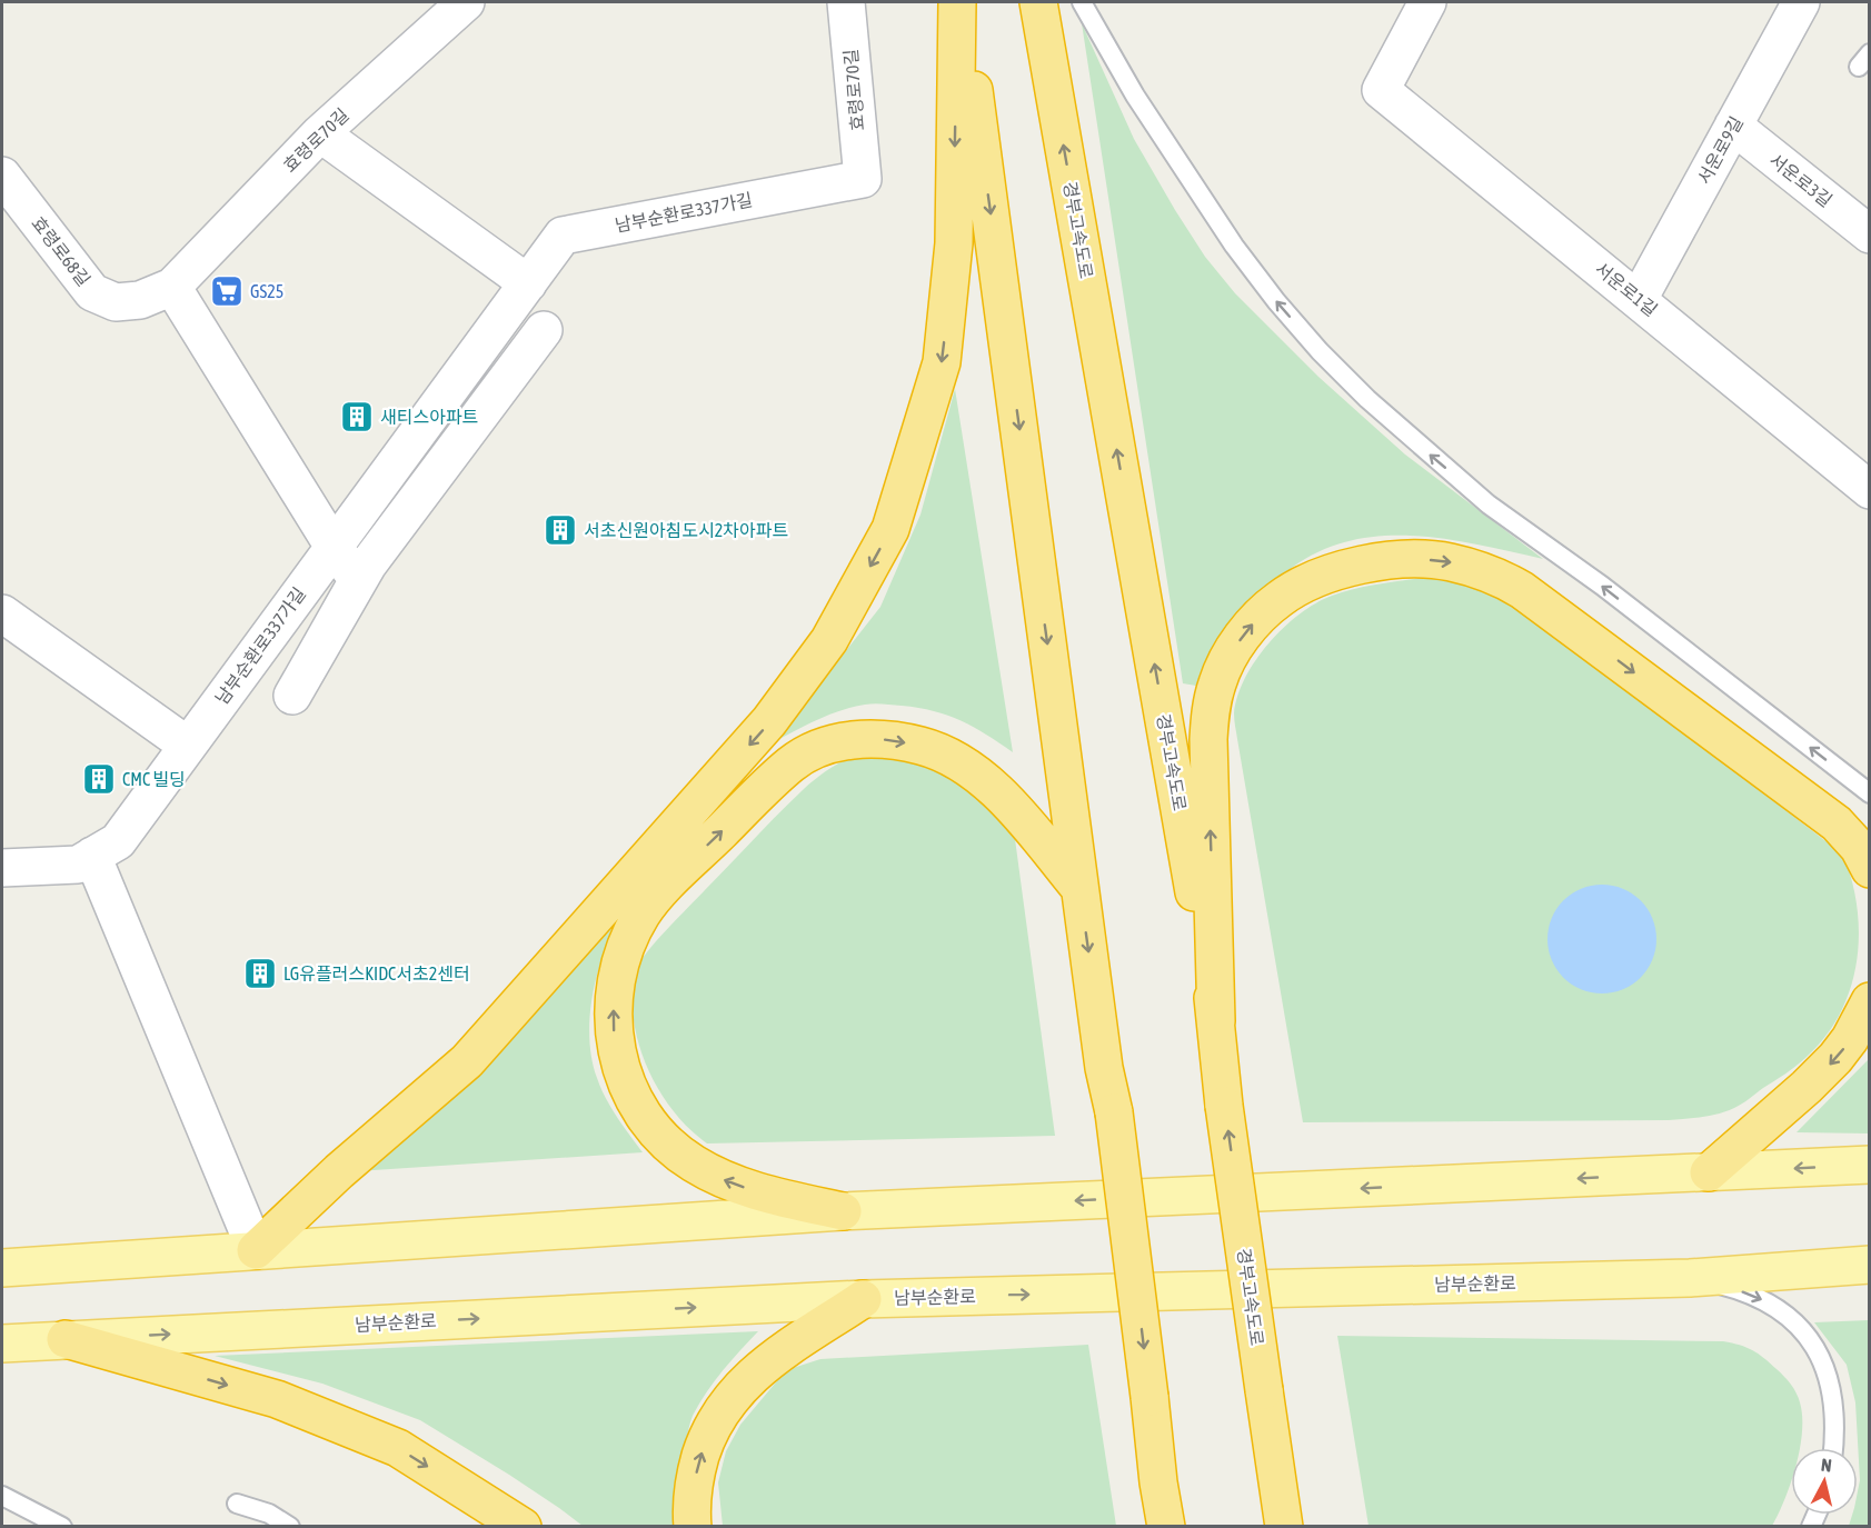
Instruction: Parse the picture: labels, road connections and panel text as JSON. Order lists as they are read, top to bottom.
{
  "streets": {
    "highway": ["경부고속도로"],
    "main road": ["남부순환로"],
    "street": [
      "효령로70길",
      "서운로9길",
      "서운로3길",
      "남부순환로337가길",
      "효령로68길",
      "서운로1길"
    ]
  },
  "crossings": [
    ["효령로70길", "남부순환로337가길"],
    ["효령로70길", "효령로68길"],
    ["서운로9길", "서운로3길"],
    ["서운로9길", "서운로1길"]
  ],
  "places": {
    "supermarket": ["GS25"],
    "building": [
      "새티스아파트",
      "서초신원아침도시2차아파트",
      "CMC 빌딩",
      "LG유플러스KIDC서초2센터"
    ]
  },
  "north": "top"
}
